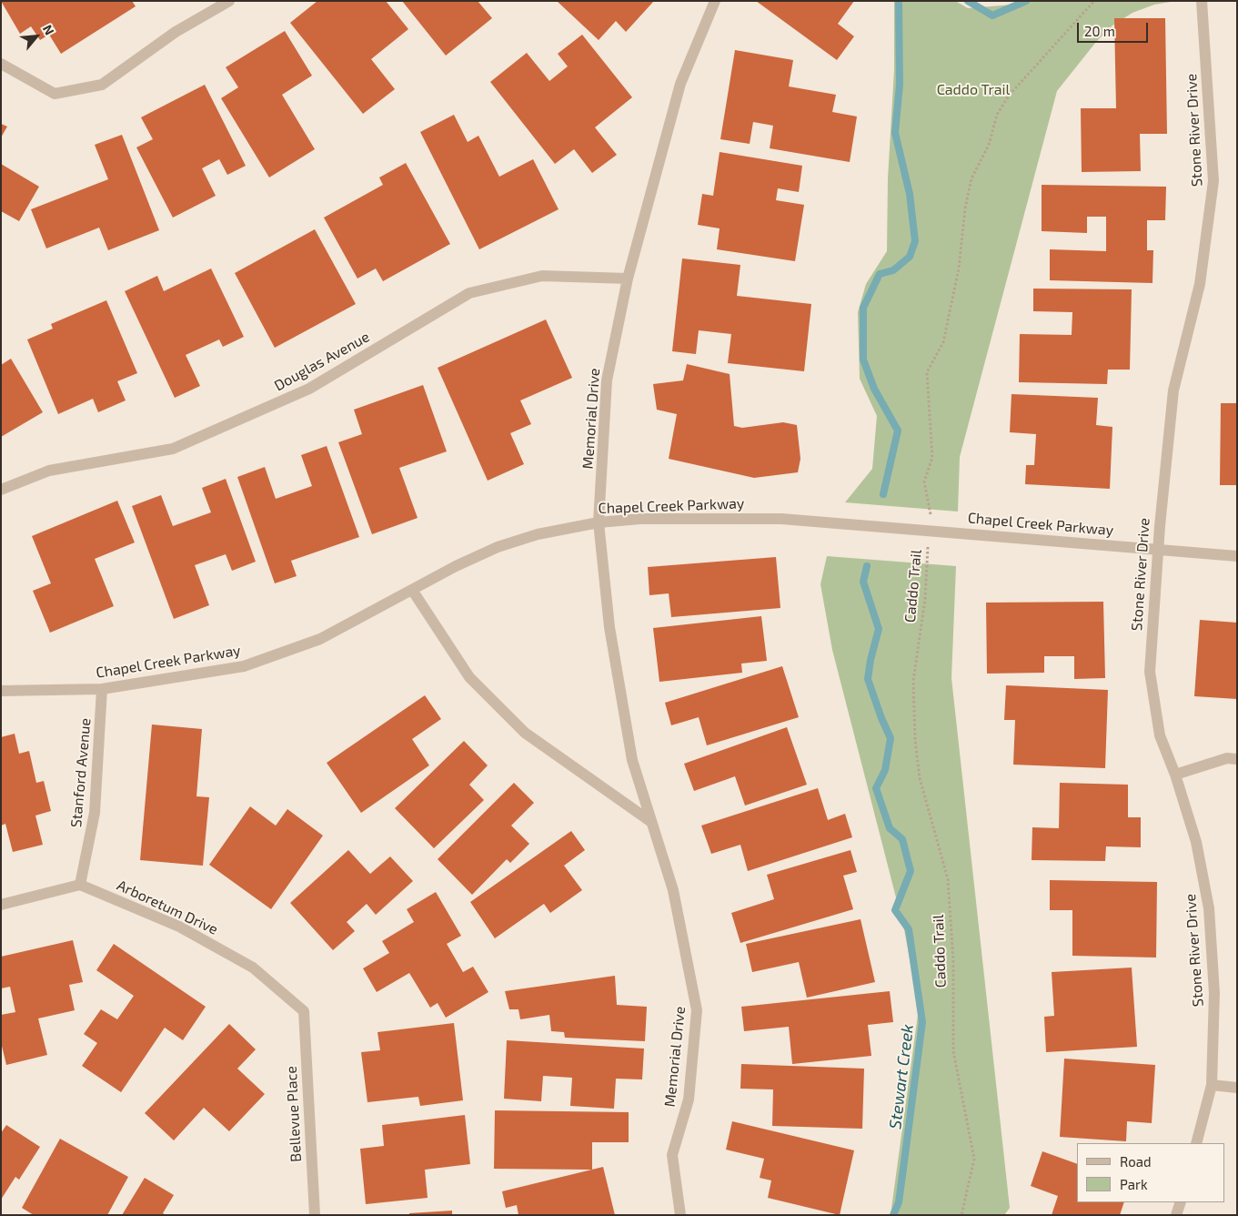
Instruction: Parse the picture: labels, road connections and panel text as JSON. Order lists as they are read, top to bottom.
{
  "streets": {
    "street": [
      "Stone River Drive",
      "Douglas Avenue",
      "Memorial Drive",
      "Chapel Creek Parkway",
      "Stanford Avenue",
      "Arboretum Drive",
      "Bellevue Place"
    ],
    "path": ["Caddo Trail"]
  },
  "crossings": [
    ["Stone River Drive", "Chapel Creek Parkway"],
    ["Douglas Avenue", "Memorial Drive"],
    ["Memorial Drive", "Chapel Creek Parkway"],
    ["Chapel Creek Parkway", "Caddo Trail"],
    ["Chapel Creek Parkway", "Stanford Avenue"],
    ["Stanford Avenue", "Arboretum Drive"],
    ["Arboretum Drive", "Bellevue Place"]
  ],
  "water": ["Stewart Creek"],
  "parks": ["Caddo Trail"],
  "legend": ["Road", "Park"],
  "scale_bar": "20 m",
  "north": "top right"
}
